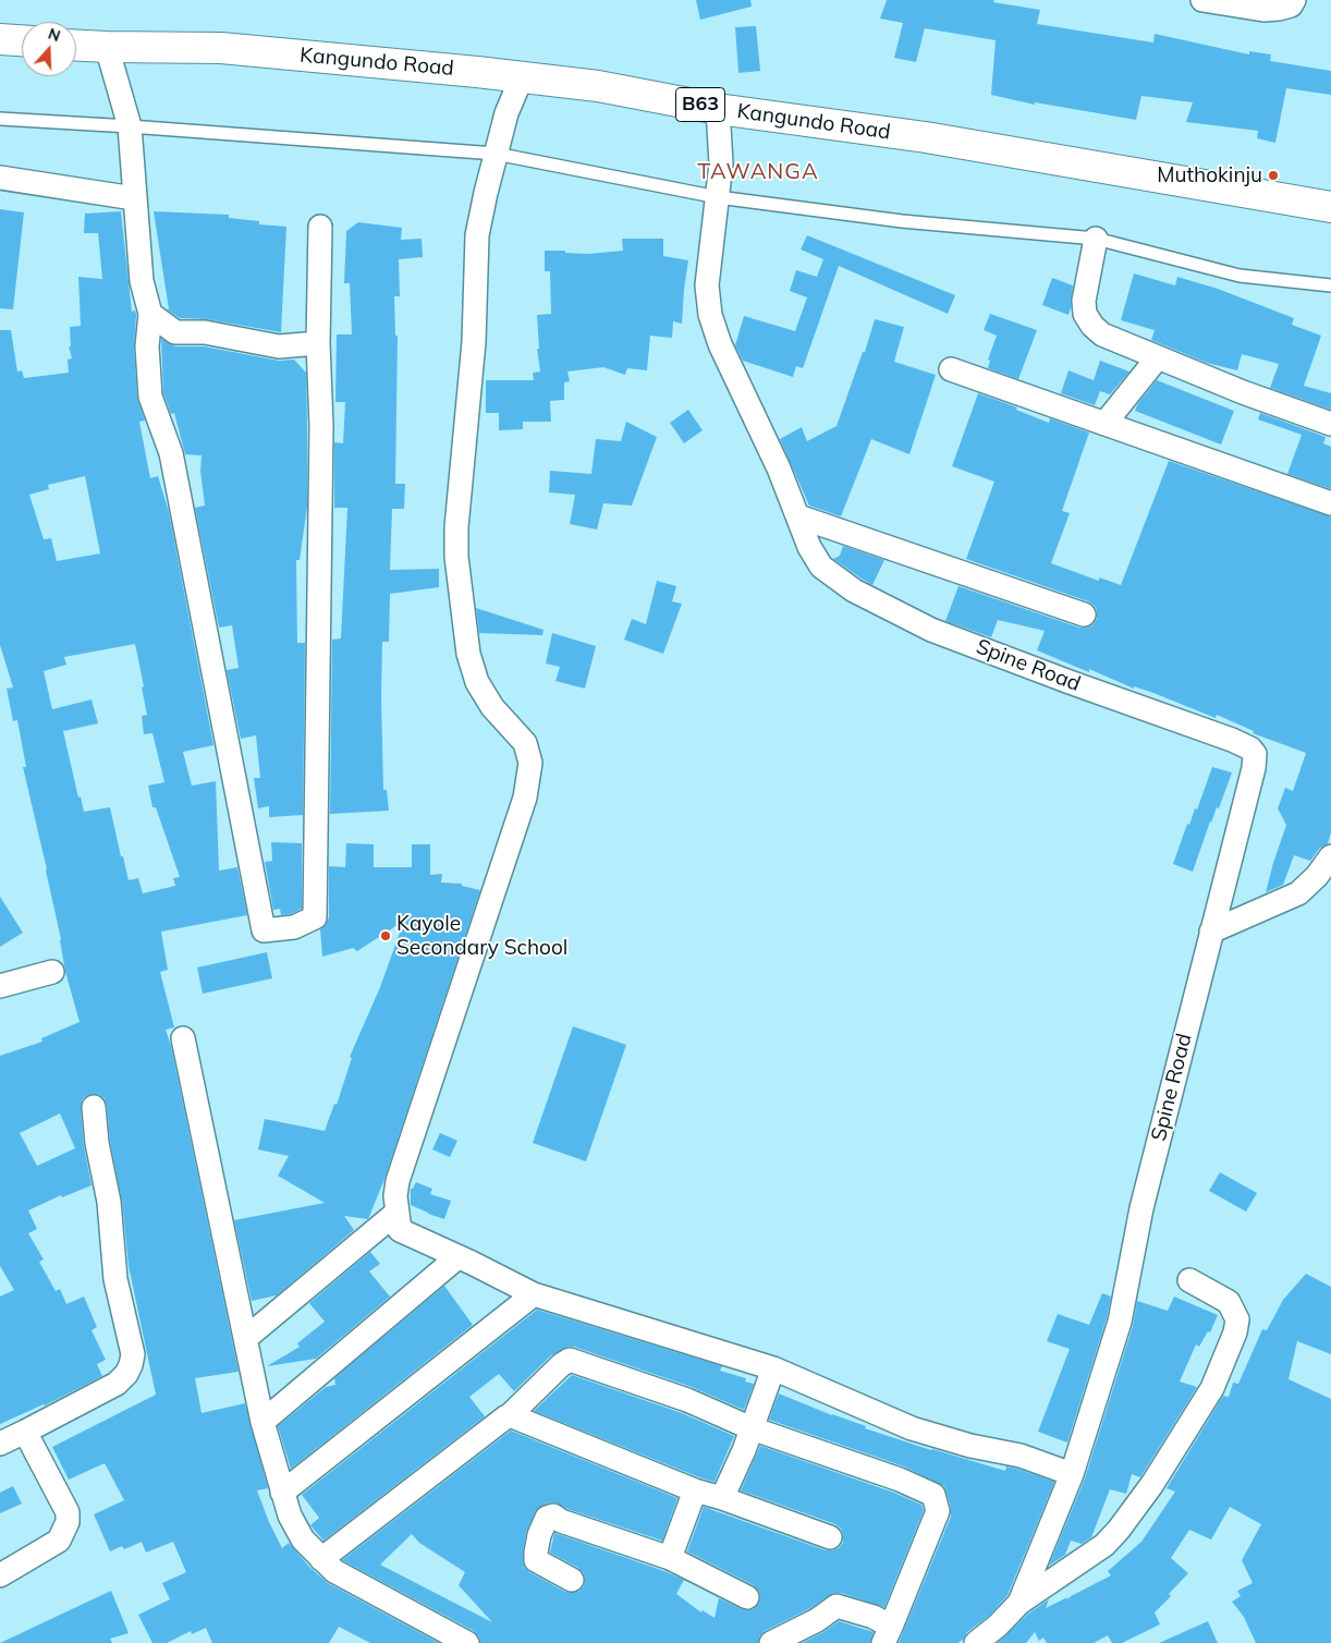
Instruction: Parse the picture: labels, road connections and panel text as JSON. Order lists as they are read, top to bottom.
{
  "streets": {
    "highway": ["Kangundo Road", "B63"],
    "street": ["Spine Road"]
  },
  "crossings": [
    ["Kangundo Road", "Spine Road"]
  ],
  "districts": ["TAWANGA"],
  "places": ["Muthokinju", "Kayole Secondary School"],
  "north": "top"
}
